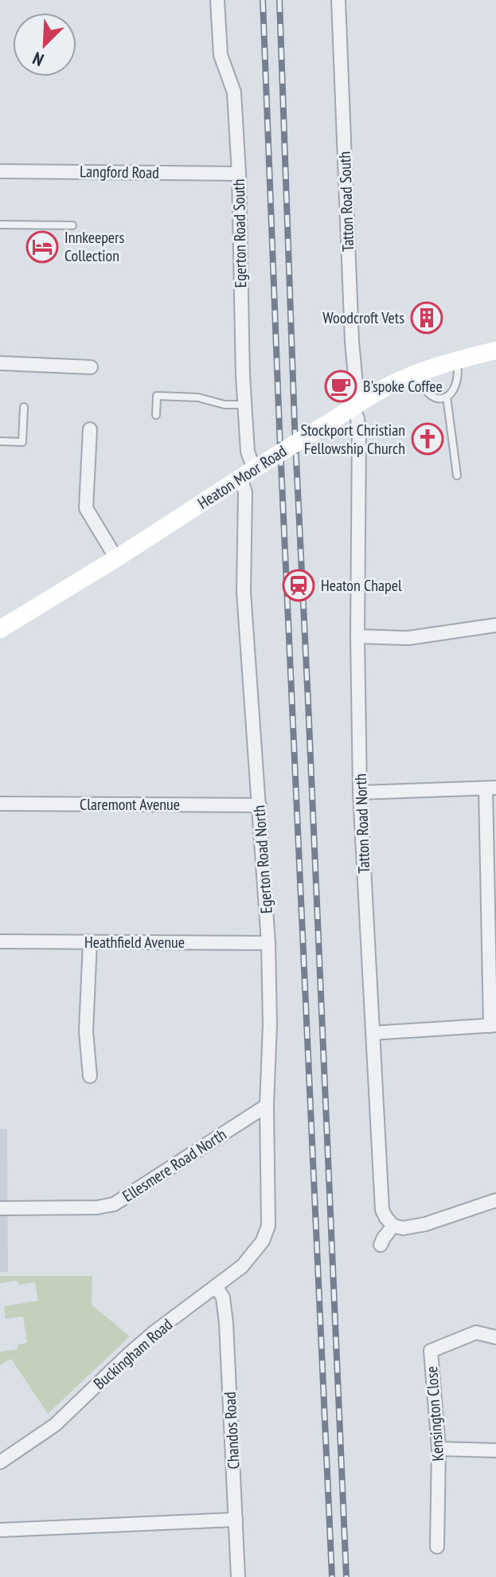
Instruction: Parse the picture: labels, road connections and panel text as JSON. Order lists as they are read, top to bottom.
{
  "streets": {
    "main road": ["Heaton Moor Road"],
    "street": [
      "Langford Road",
      "Tatton Road South",
      "Egerton Road South",
      "Claremont Avenue",
      "Tatton Road North",
      "Egerton Road North",
      "Heathfield Avenue",
      "Ellesmere Road North",
      "Buckingham Road",
      "Kensington Close",
      "Chandos Road"
    ]
  },
  "crossings": [
    ["Langford Road", "Egerton Road South"],
    ["Tatton Road South", "Heaton Moor Road"],
    ["Tatton Road South", "Tatton Road North"],
    ["Egerton Road South", "Heaton Moor Road"],
    ["Egerton Road South", "Egerton Road North"],
    ["Heaton Moor Road", "Tatton Road North"],
    ["Heaton Moor Road", "Egerton Road North"],
    ["Claremont Avenue", "Egerton Road North"],
    ["Egerton Road North", "Heathfield Avenue"],
    ["Egerton Road North", "Ellesmere Road North"],
    ["Egerton Road North", "Buckingham Road"],
    ["Buckingham Road", "Chandos Road"]
  ],
  "places": {
    "hotel": ["Innkeepers Collection"],
    "building": ["Woodcroft Vets"],
    "cafe": ["B'spoke Coffee"],
    "church": ["Stockport Christian Fellowship Church"],
    "station": ["Heaton Chapel"]
  },
  "north": "bottom left"
}
